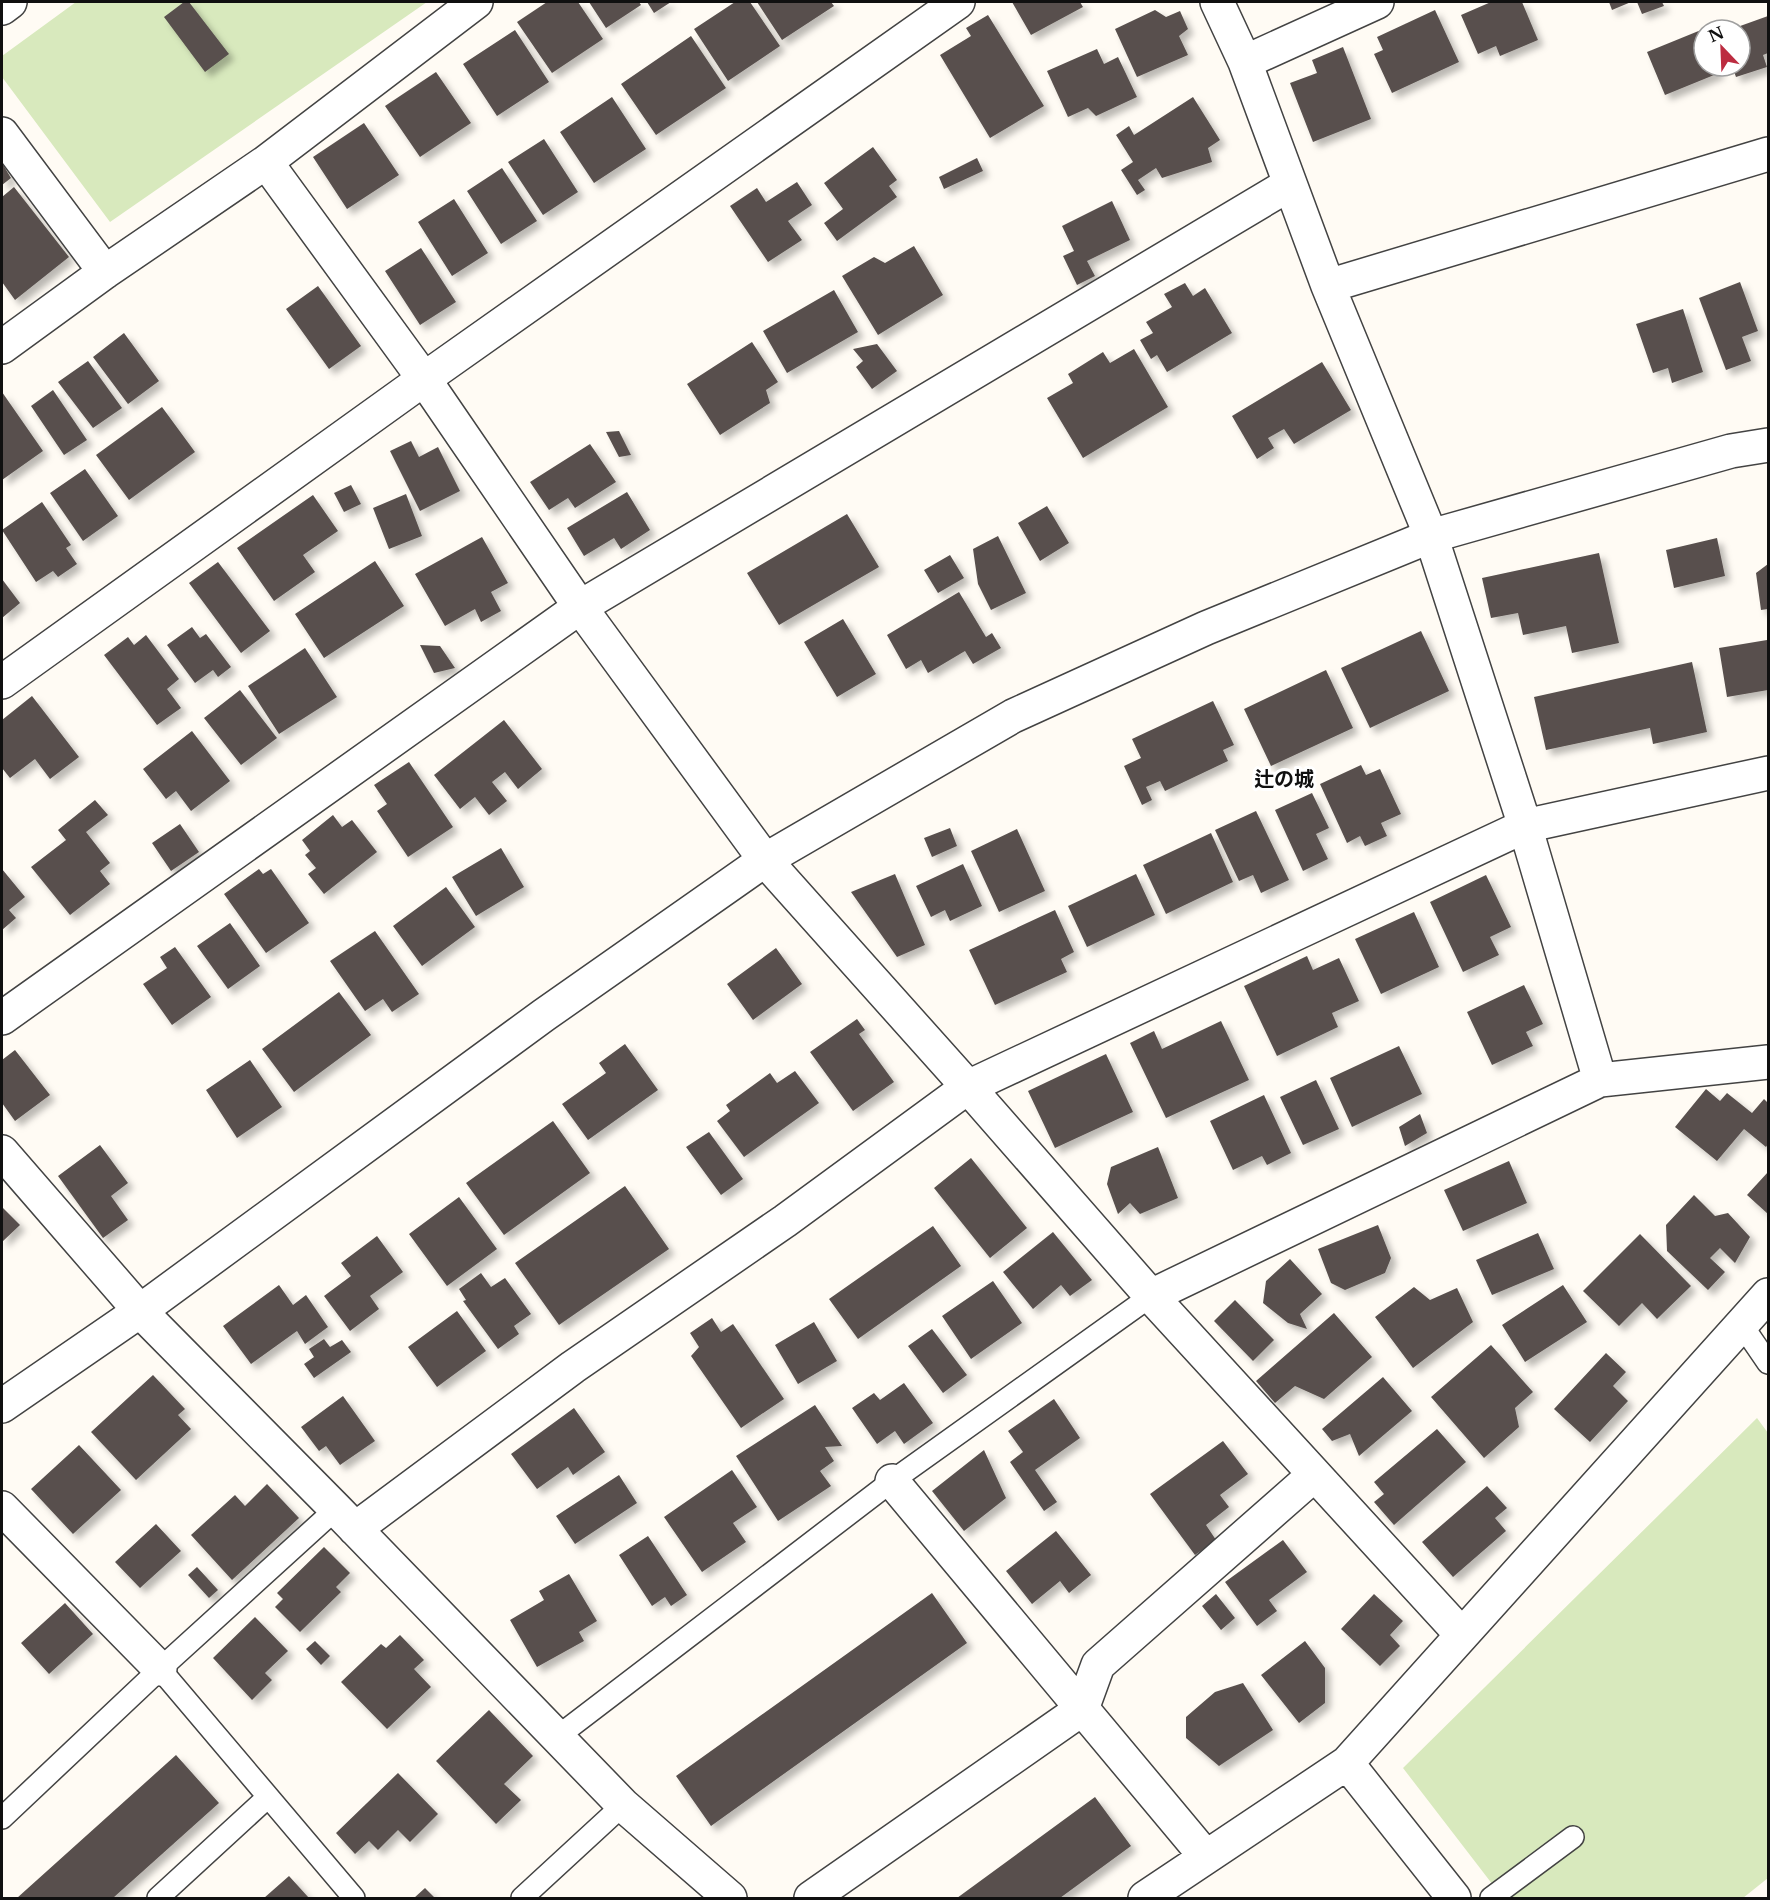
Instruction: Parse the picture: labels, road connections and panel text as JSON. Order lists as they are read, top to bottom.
{
  "districts": ["辻の城"],
  "north": "top left"
}
